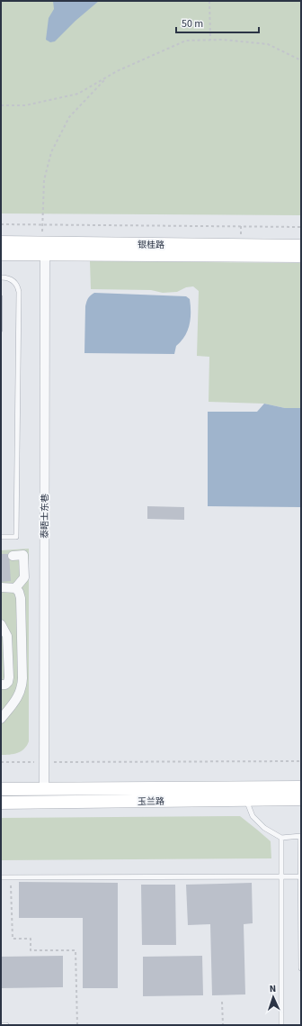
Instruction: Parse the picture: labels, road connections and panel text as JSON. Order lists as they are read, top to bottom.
{
  "streets": {
    "street": ["银桂路", "泰晤士东巷", "玉兰路"]
  },
  "crossings": [
    ["银桂路", "泰晤士东巷"],
    ["泰晤士东巷", "玉兰路"]
  ],
  "scale_bar": "50 m",
  "north": "top"
}
